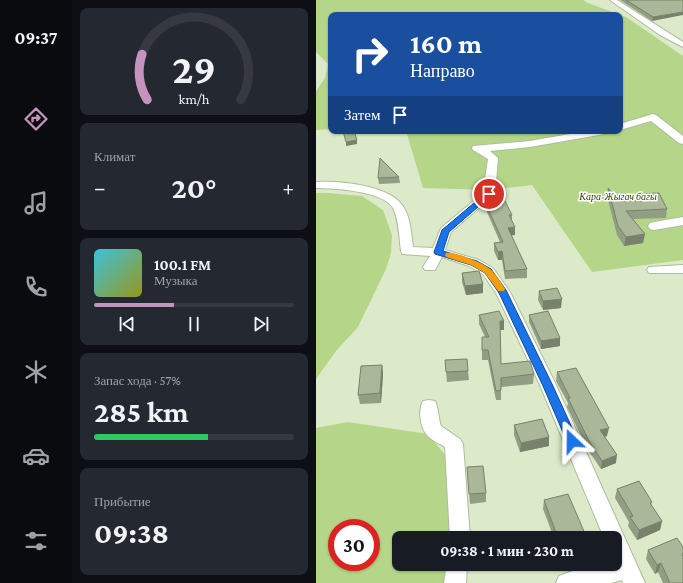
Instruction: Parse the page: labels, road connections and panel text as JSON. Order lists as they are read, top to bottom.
{
  "parks": ["Кара-Жыгач багы"],
  "page": {
    "tabs": "09:37",
    "turn": ["160 m", "Направо"],
    "then": "Затем",
    "tile": [
      "Климат",
      ["Запас хода · 57%", "285 km"],
      ["Прибытие", "09:38"]
    ],
    "heat": ["−", "20°", "+"],
    "song": ["100.1 FM", "Музыка"],
    "limit": "30",
    "trip": "09:38 · 1 мин · 230 m",
    "gauge": ["29", "km/h"]
  }
}
